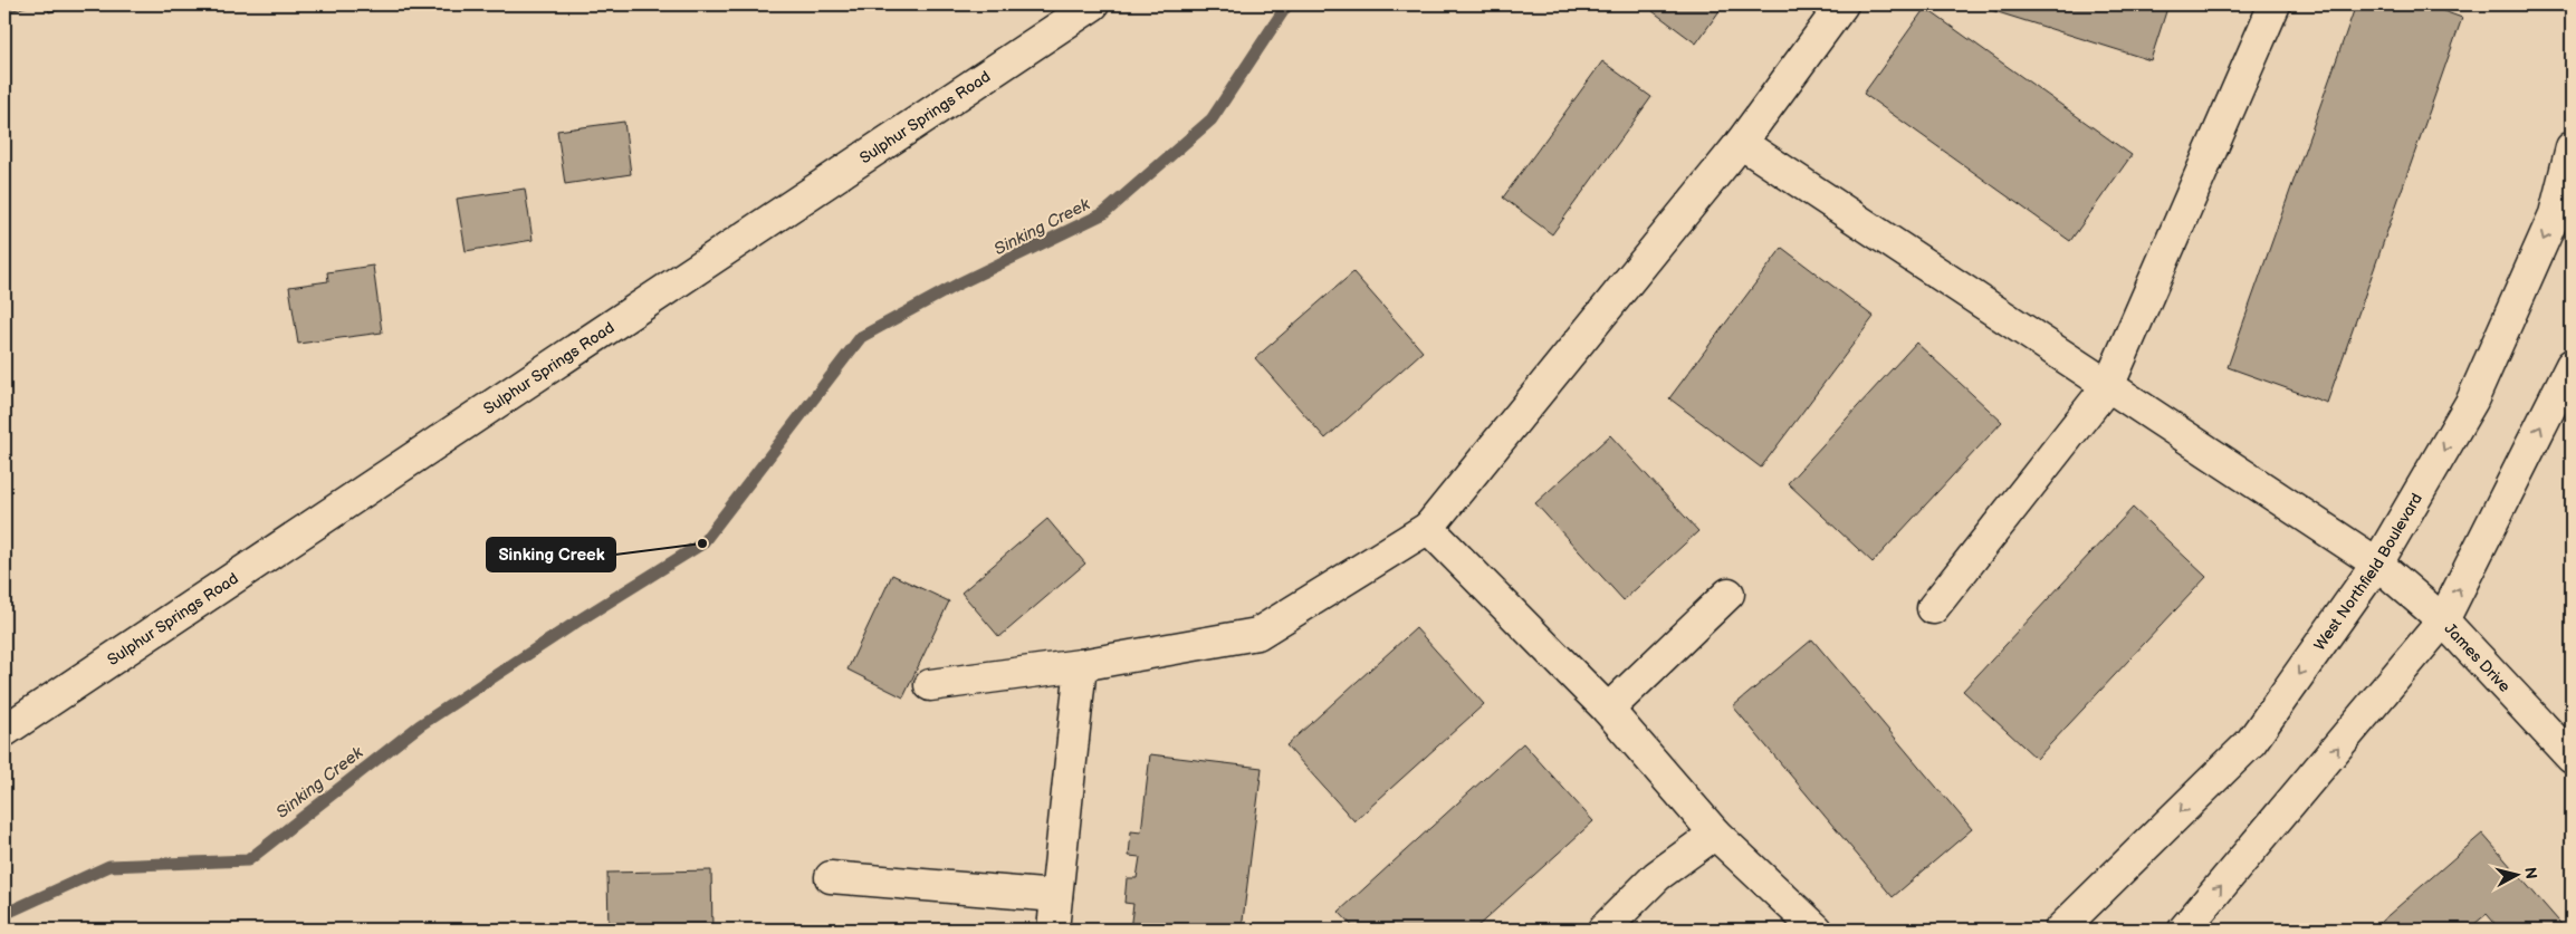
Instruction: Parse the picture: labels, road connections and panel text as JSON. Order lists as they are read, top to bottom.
{
  "streets": {
    "main road": ["Sulphur Springs Road", "West Northfield Boulevard", "James Drive"]
  },
  "crossings": [
    ["West Northfield Boulevard", "James Drive"]
  ],
  "water": ["Sinking Creek"],
  "places": ["Sinking Creek"],
  "north": "right"
}
